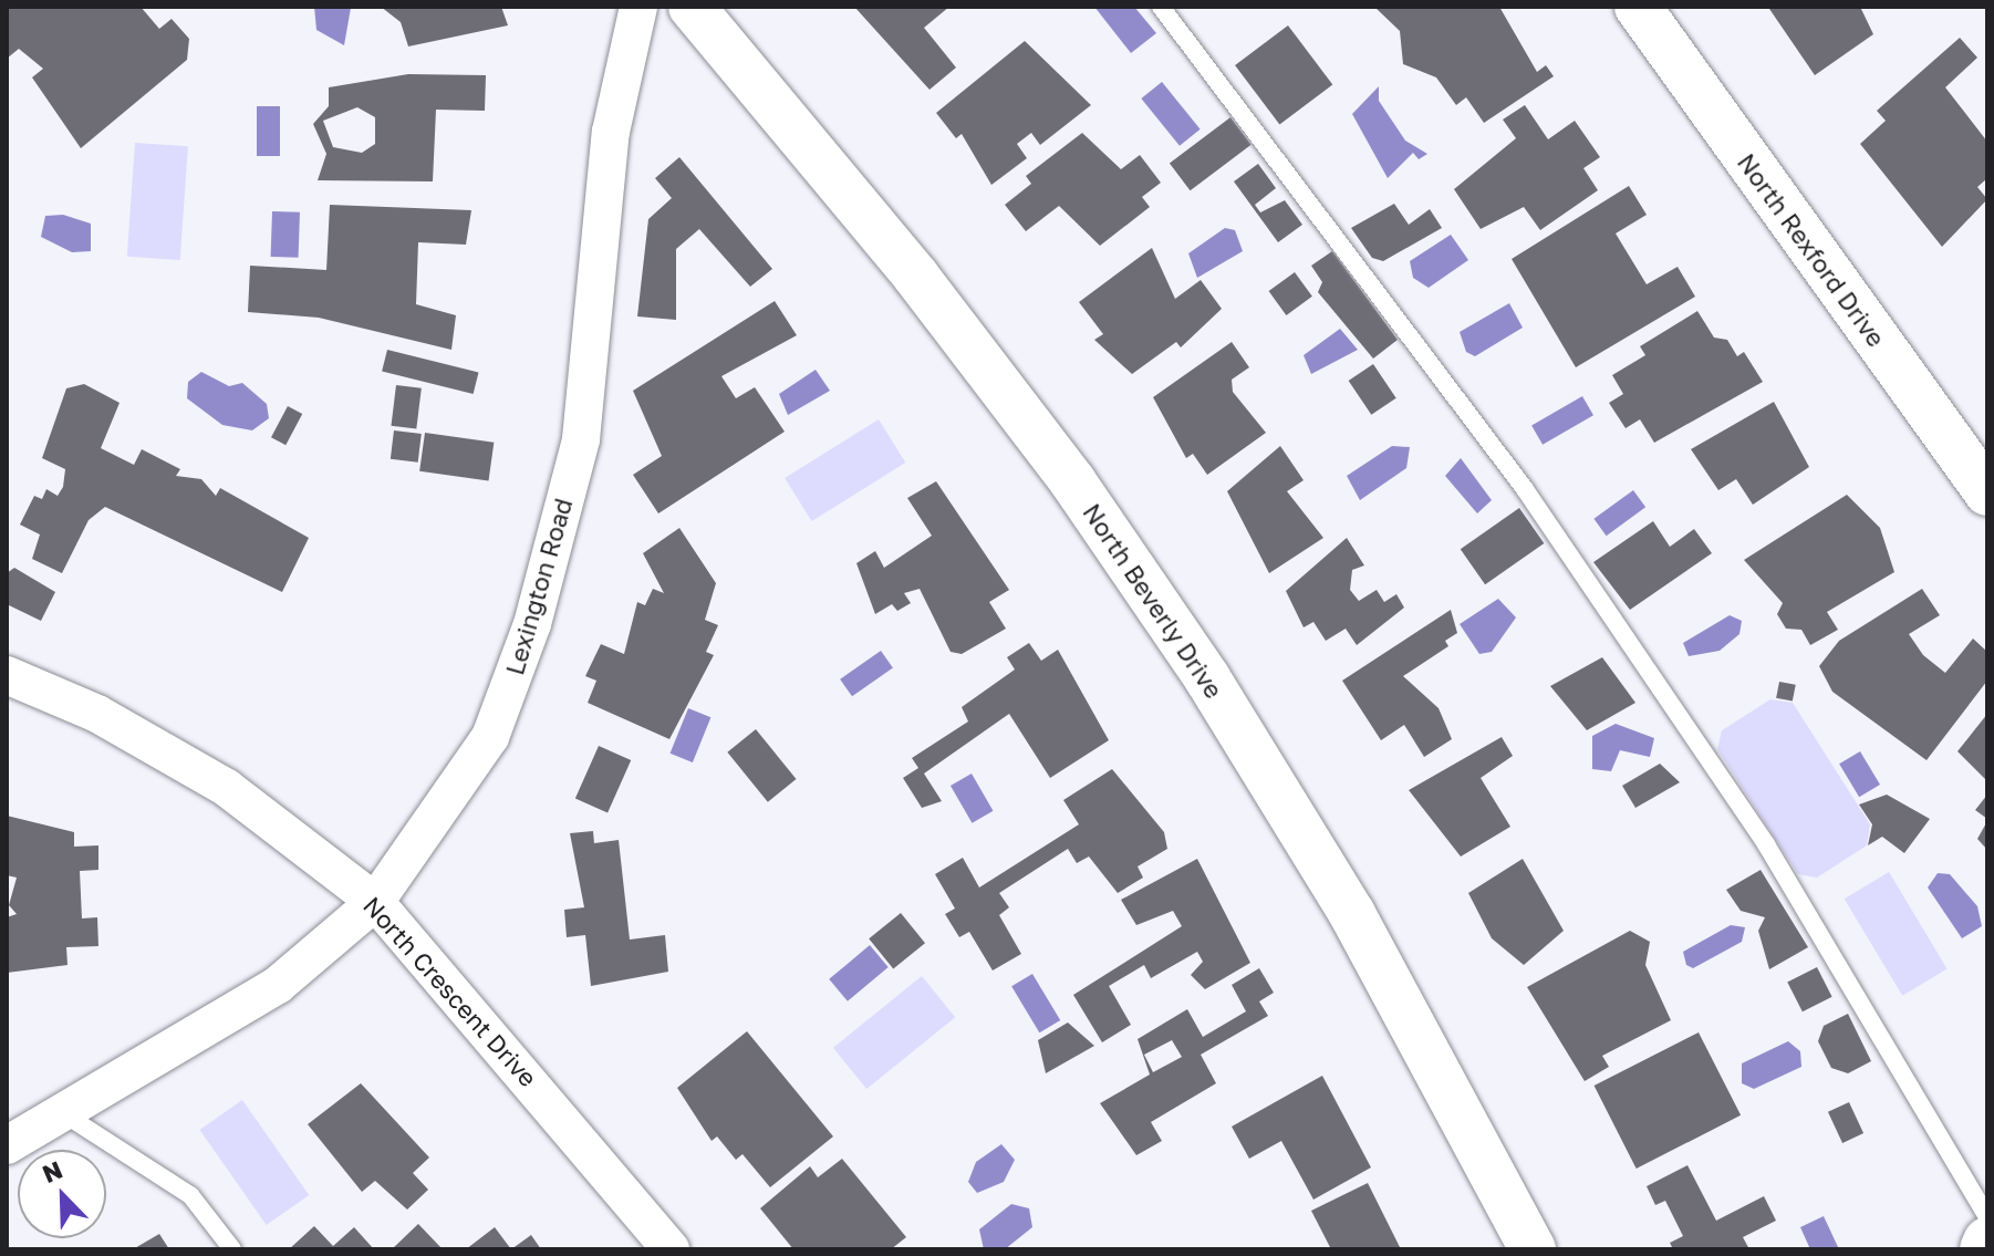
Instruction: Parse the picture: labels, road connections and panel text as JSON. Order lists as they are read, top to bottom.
{
  "streets": {
    "street": [
      "North Rexford Drive",
      "Lexington Road",
      "North Beverly Drive",
      "North Crescent Drive"
    ]
  },
  "crossings": [
    ["Lexington Road", "North Crescent Drive"]
  ],
  "north": "top left"
}
